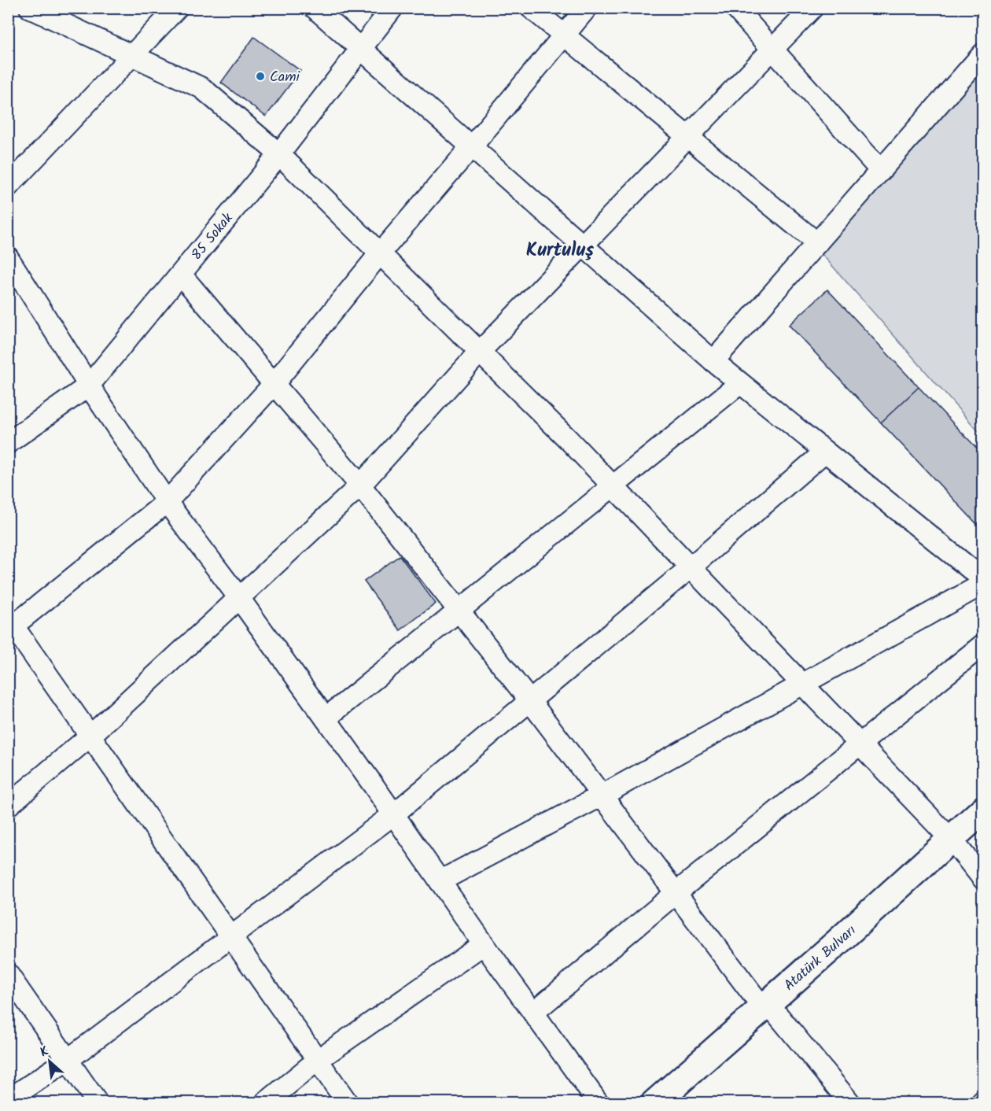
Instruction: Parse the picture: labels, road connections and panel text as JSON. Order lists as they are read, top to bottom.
{
  "streets": {
    "main road": ["Atatürk Bulvarı"],
    "street": ["85 Sokak"]
  },
  "districts": ["Kurtuluş"],
  "places": ["Cami"],
  "north": "top left"
}
